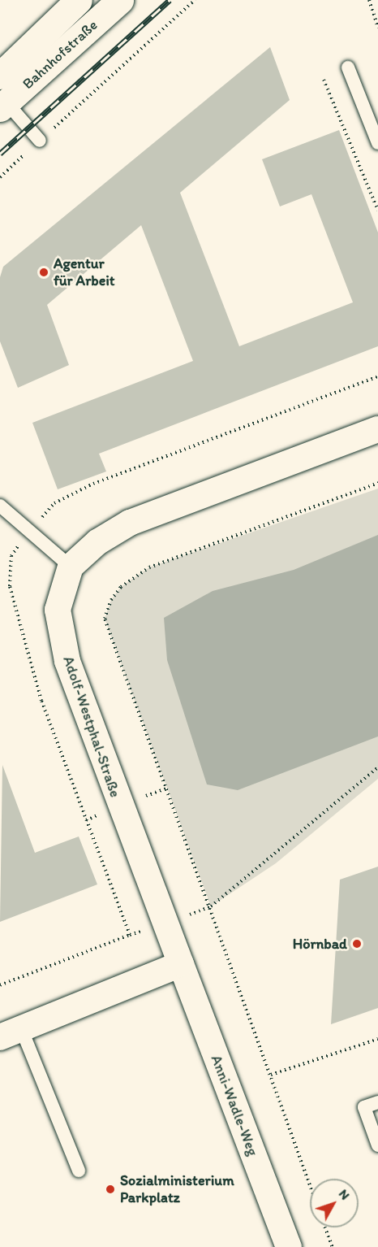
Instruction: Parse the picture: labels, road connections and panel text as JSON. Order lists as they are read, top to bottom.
{
  "streets": {
    "main road": ["Bahnhofstraße"],
    "street": ["Adolf-Westphal-Straße", "Anni-Wadle-Weg"]
  },
  "crossings": [
    ["Adolf-Westphal-Straße", "Anni-Wadle-Weg"]
  ],
  "places": ["Agentur für Arbeit", "Hörnbad", "Sozialministerium Parkplatz"],
  "north": "top right"
}
